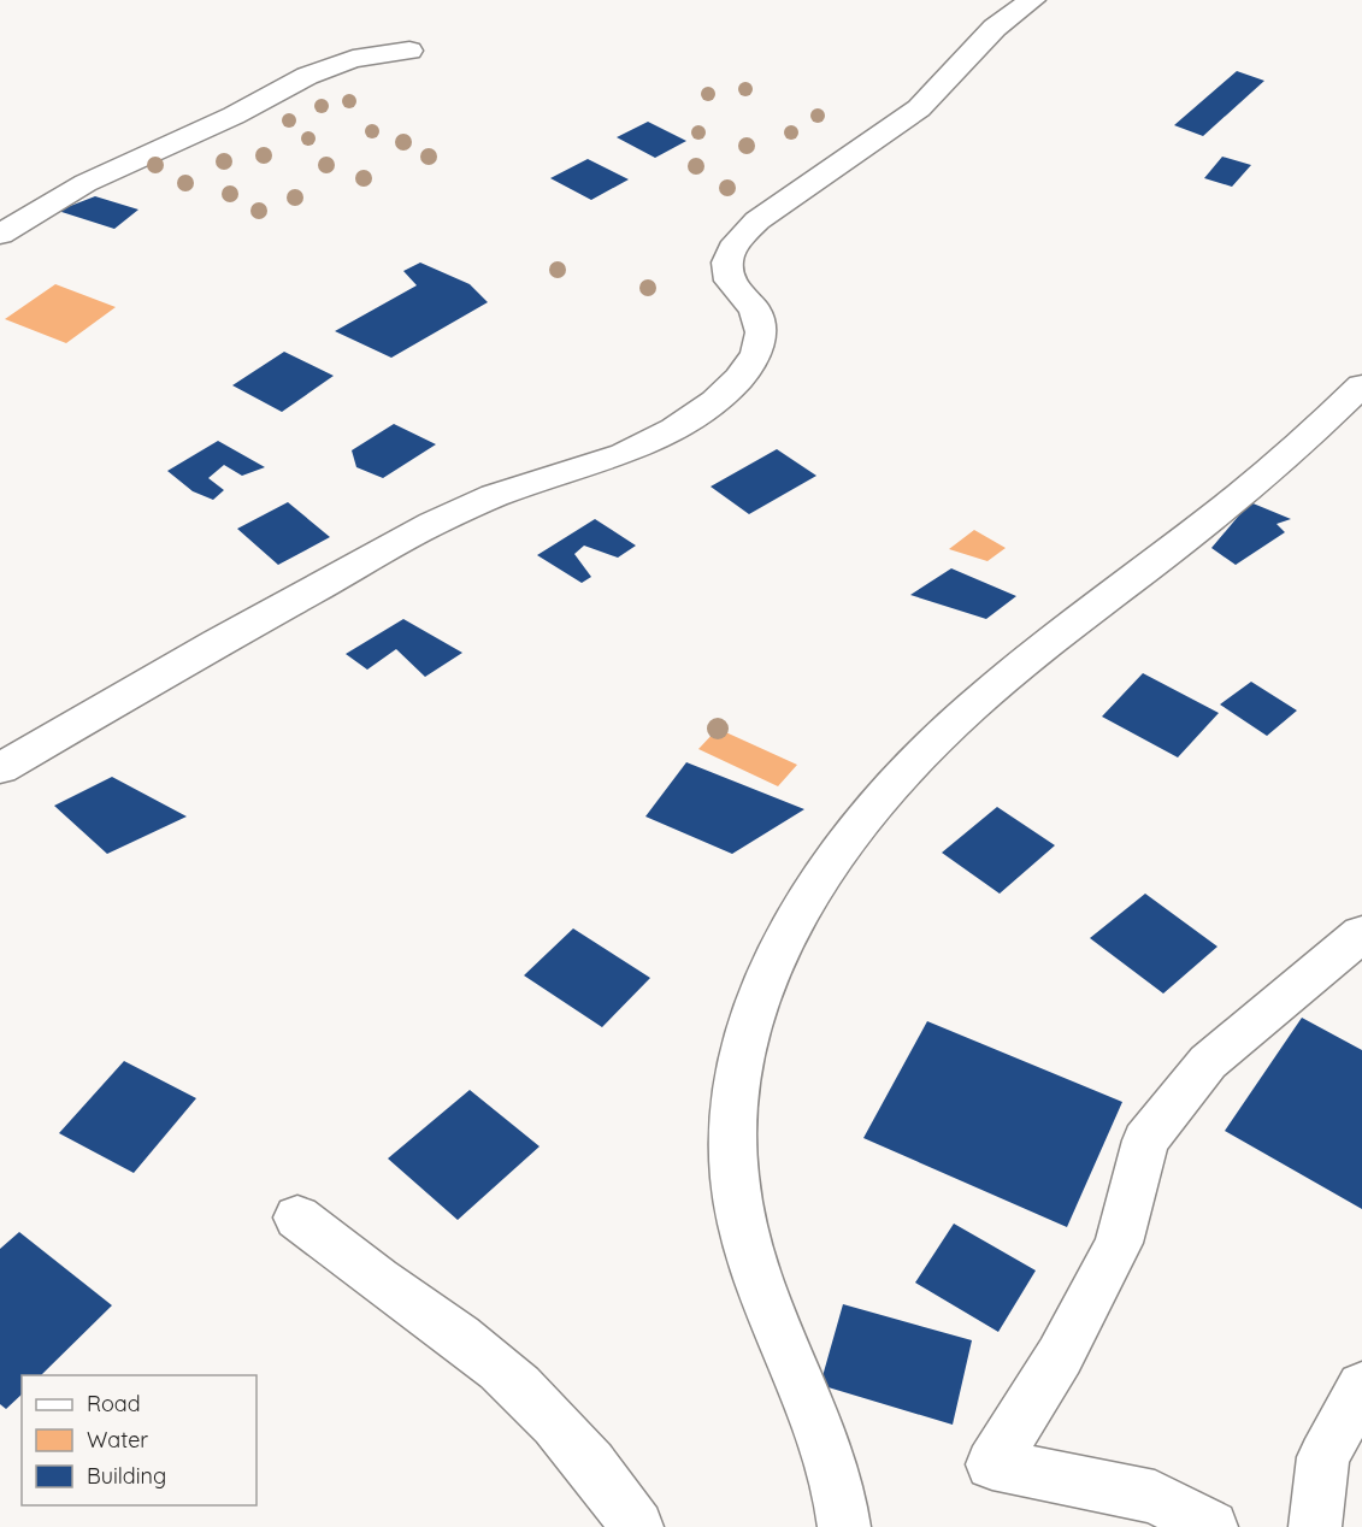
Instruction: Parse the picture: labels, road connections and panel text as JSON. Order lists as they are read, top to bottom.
{
  "legend": ["Road", "Water", "Building"]
}
